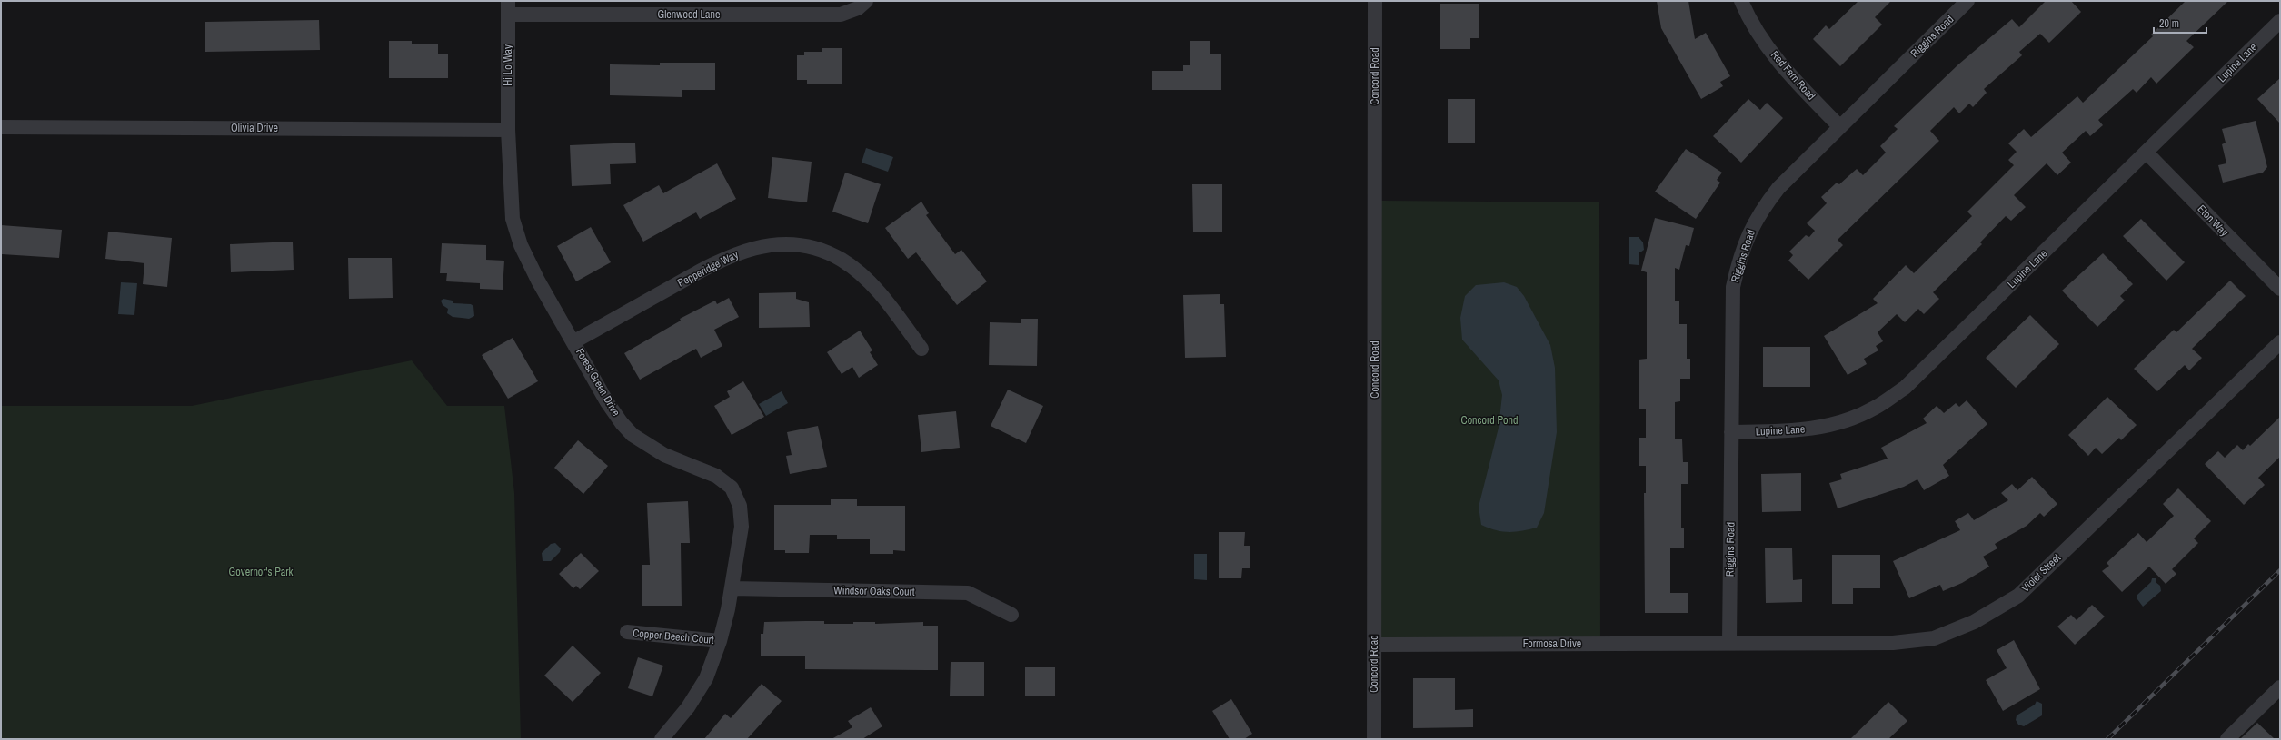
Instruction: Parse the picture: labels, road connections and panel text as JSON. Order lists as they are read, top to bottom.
{
  "streets": {
    "street": [
      "Glenwood Lane",
      "Riggins Road",
      "Lupine Lane",
      "Hi Lo Way",
      "Red Fern Road",
      "Concord Road",
      "Olivia Drive",
      "Eton Way",
      "Pepperidge Way",
      "Forest Green Drive",
      "Violet Street",
      "Windsor Oaks Court",
      "Copper Beech Court",
      "Formosa Drive"
    ]
  },
  "crossings": [
    ["Glenwood Lane", "Hi Lo Way"],
    ["Riggins Road", "Lupine Lane"],
    ["Riggins Road", "Red Fern Road"],
    ["Riggins Road", "Violet Street"],
    ["Riggins Road", "Formosa Drive"],
    ["Lupine Lane", "Eton Way"],
    ["Hi Lo Way", "Olivia Drive"],
    ["Hi Lo Way", "Forest Green Drive"],
    ["Concord Road", "Formosa Drive"],
    ["Olivia Drive", "Forest Green Drive"],
    ["Pepperidge Way", "Forest Green Drive"],
    ["Forest Green Drive", "Windsor Oaks Court"],
    ["Forest Green Drive", "Copper Beech Court"],
    ["Violet Street", "Formosa Drive"]
  ],
  "parks": ["Concord Pond", "Governor's Park"],
  "scale_bar": "20 m"
}
